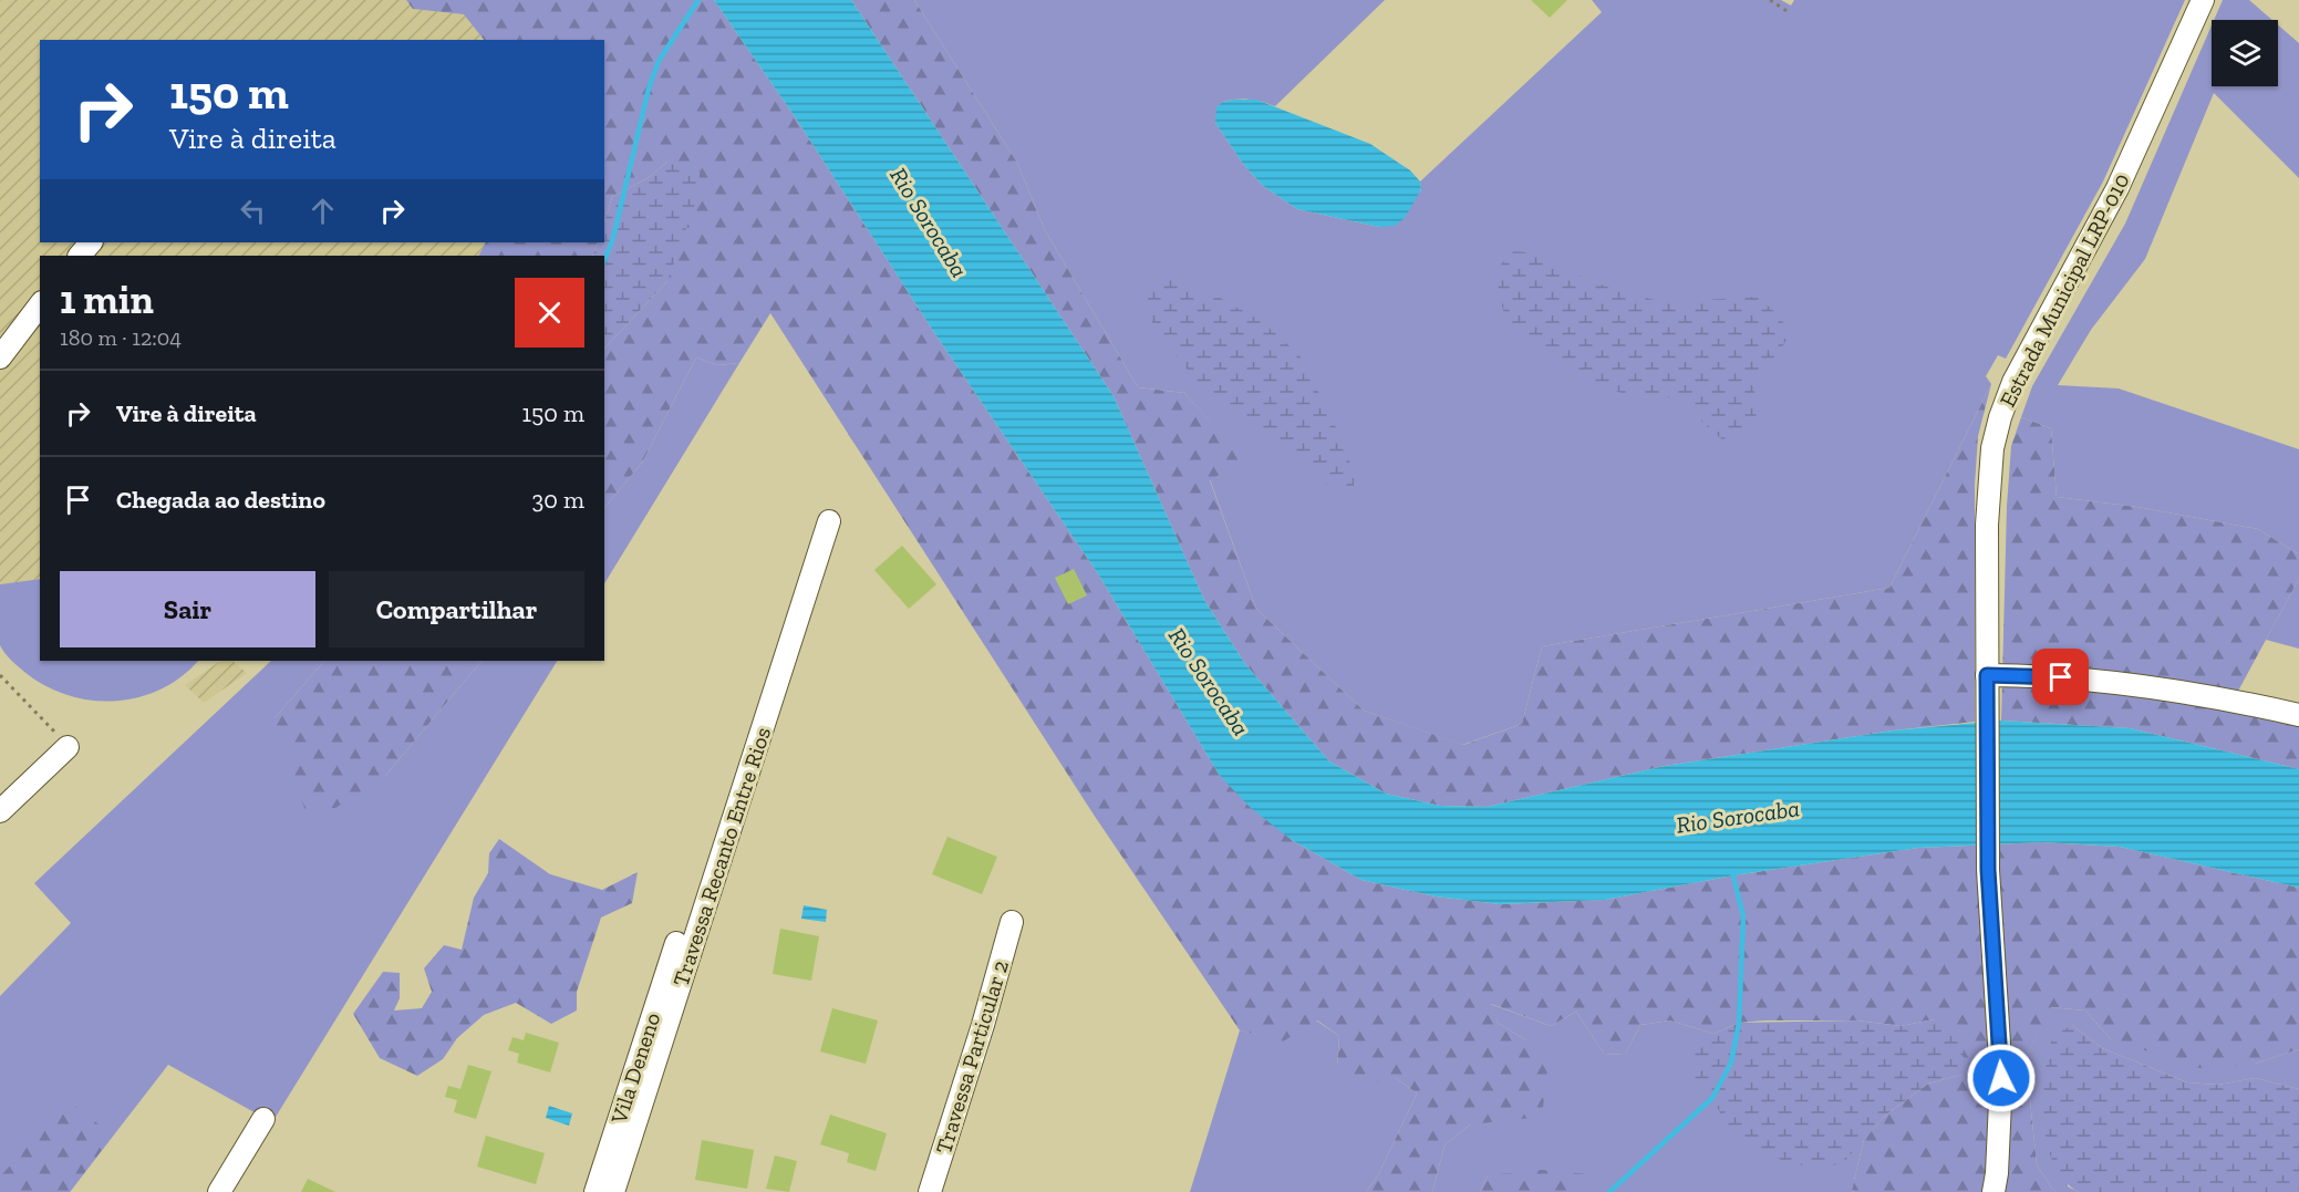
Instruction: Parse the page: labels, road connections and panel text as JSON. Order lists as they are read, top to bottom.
{
  "streets": {
    "street": [
      "Estrada Municipal LRP-010",
      "Travessa Recanto Entre Rios",
      "Travessa Particular 2",
      "Vila Deneno"
    ]
  },
  "water": ["Rio Sorocaba"],
  "page": {
    "turn": ["150 m", "Vire à direita"],
    "heading": ["1 min", "180 m · 12:04"],
    "list": [
      {
        "name": "Vire à direita",
        "value": "150 m"
      },
      {
        "name": "Chegada ao destino",
        "value": "30 m"
      }
    ],
    "buttons": ["Sair", "Compartilhar"]
  }
}
